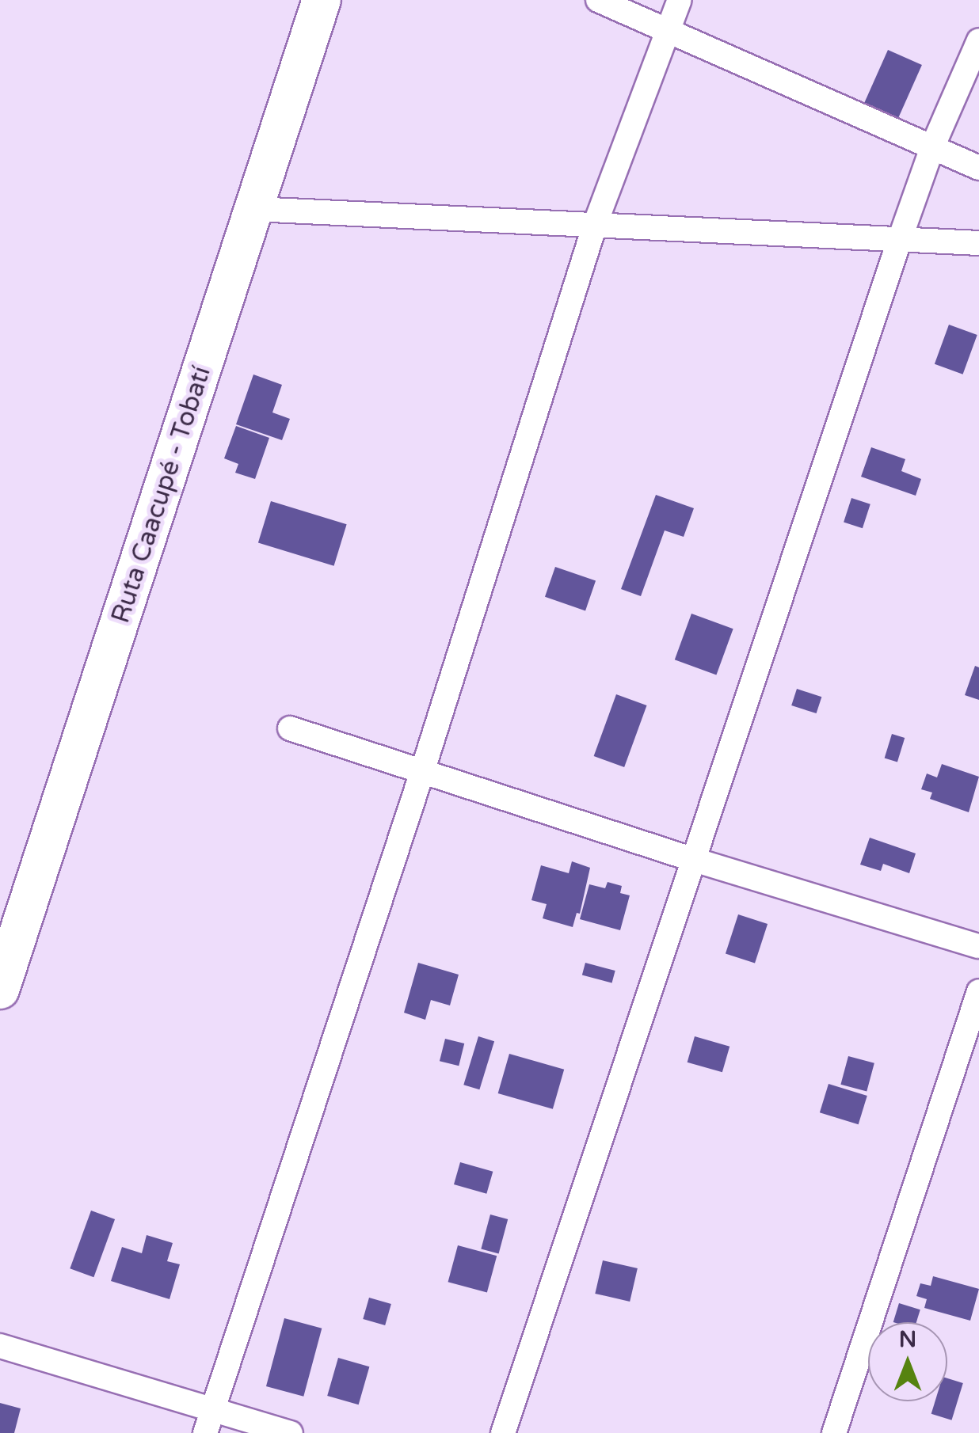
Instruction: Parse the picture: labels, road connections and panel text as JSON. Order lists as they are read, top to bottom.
{
  "streets": {
    "main road": ["Ruta Caacupé - Tobatí"]
  },
  "north": "top"
}
